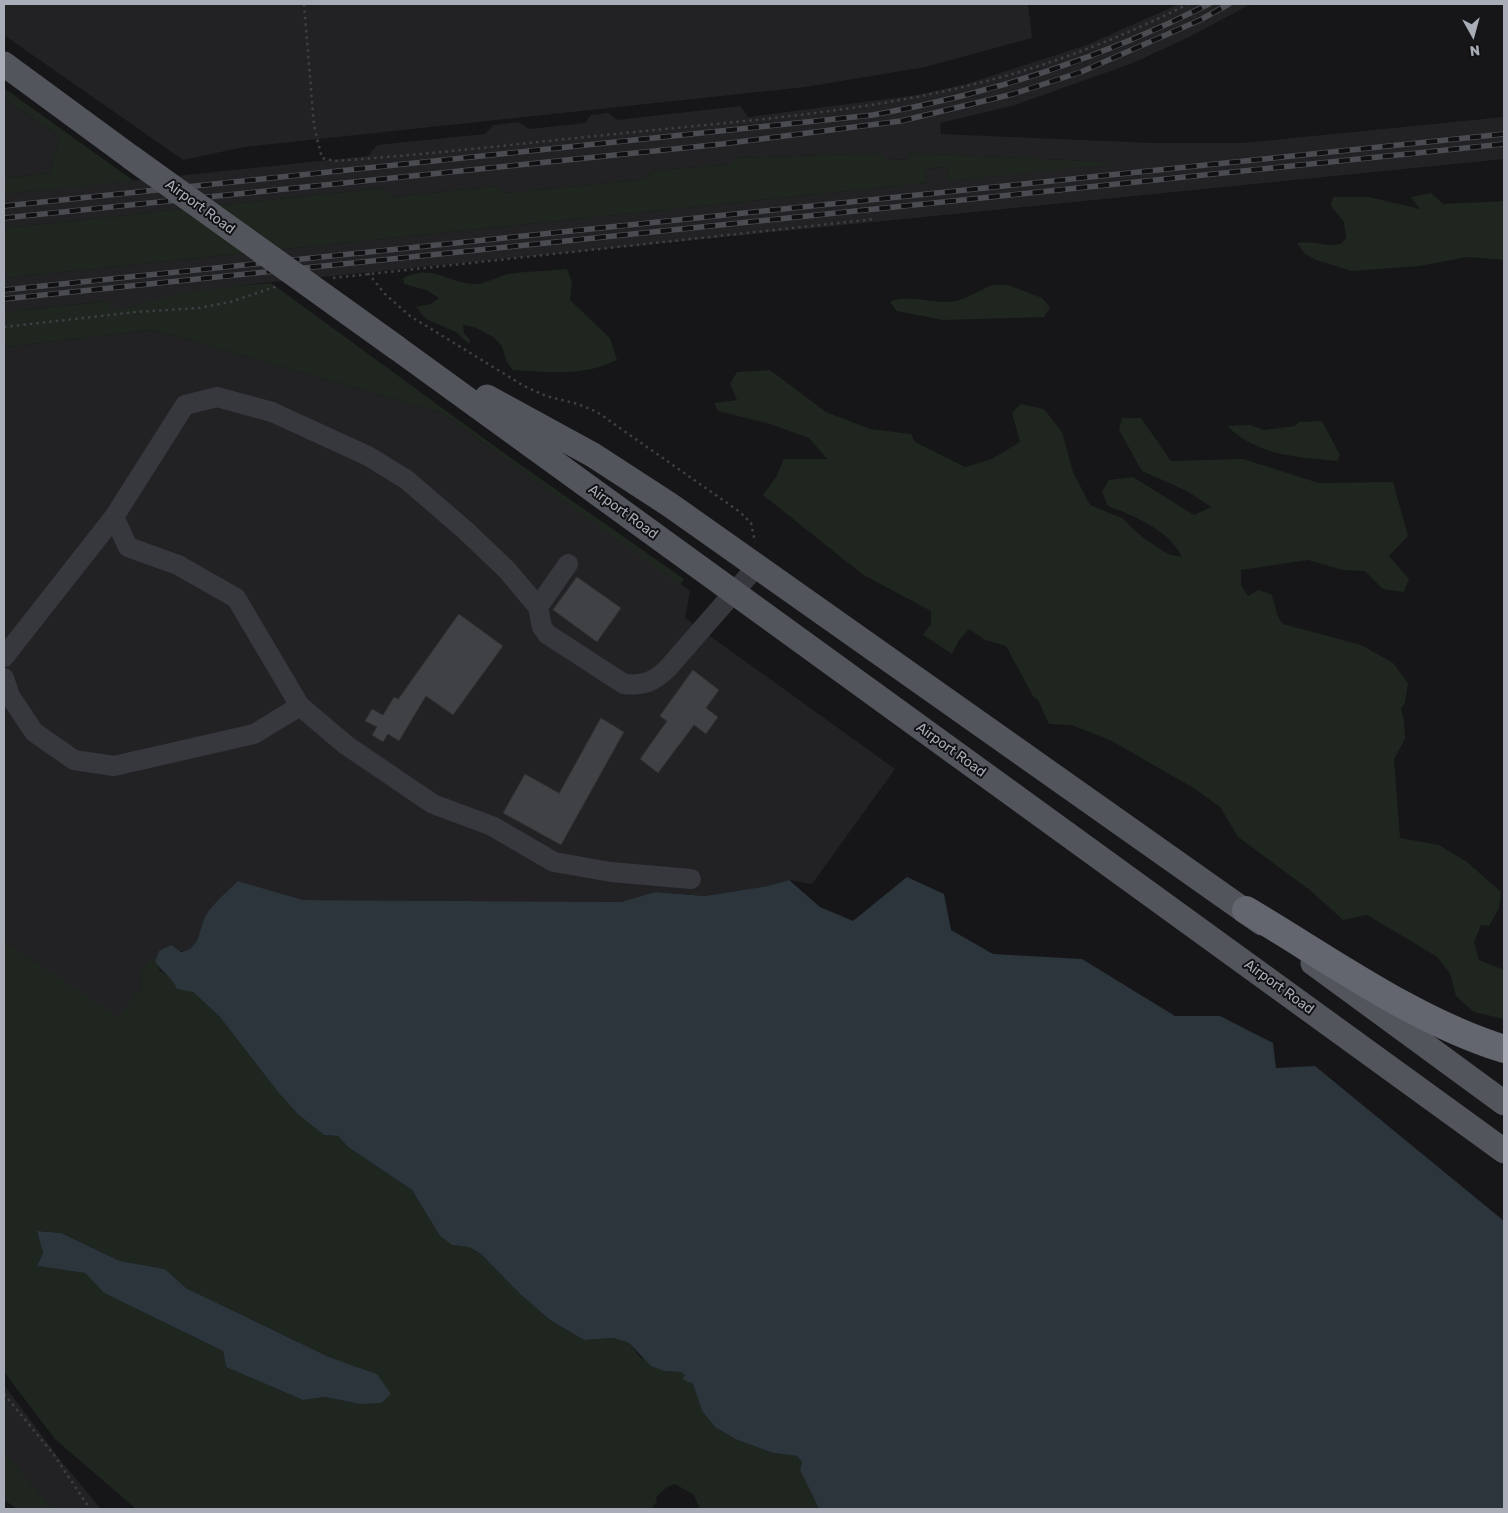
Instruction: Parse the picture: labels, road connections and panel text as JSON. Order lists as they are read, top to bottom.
{
  "streets": {
    "main road": ["Airport Road"]
  },
  "north": "bottom"
}
